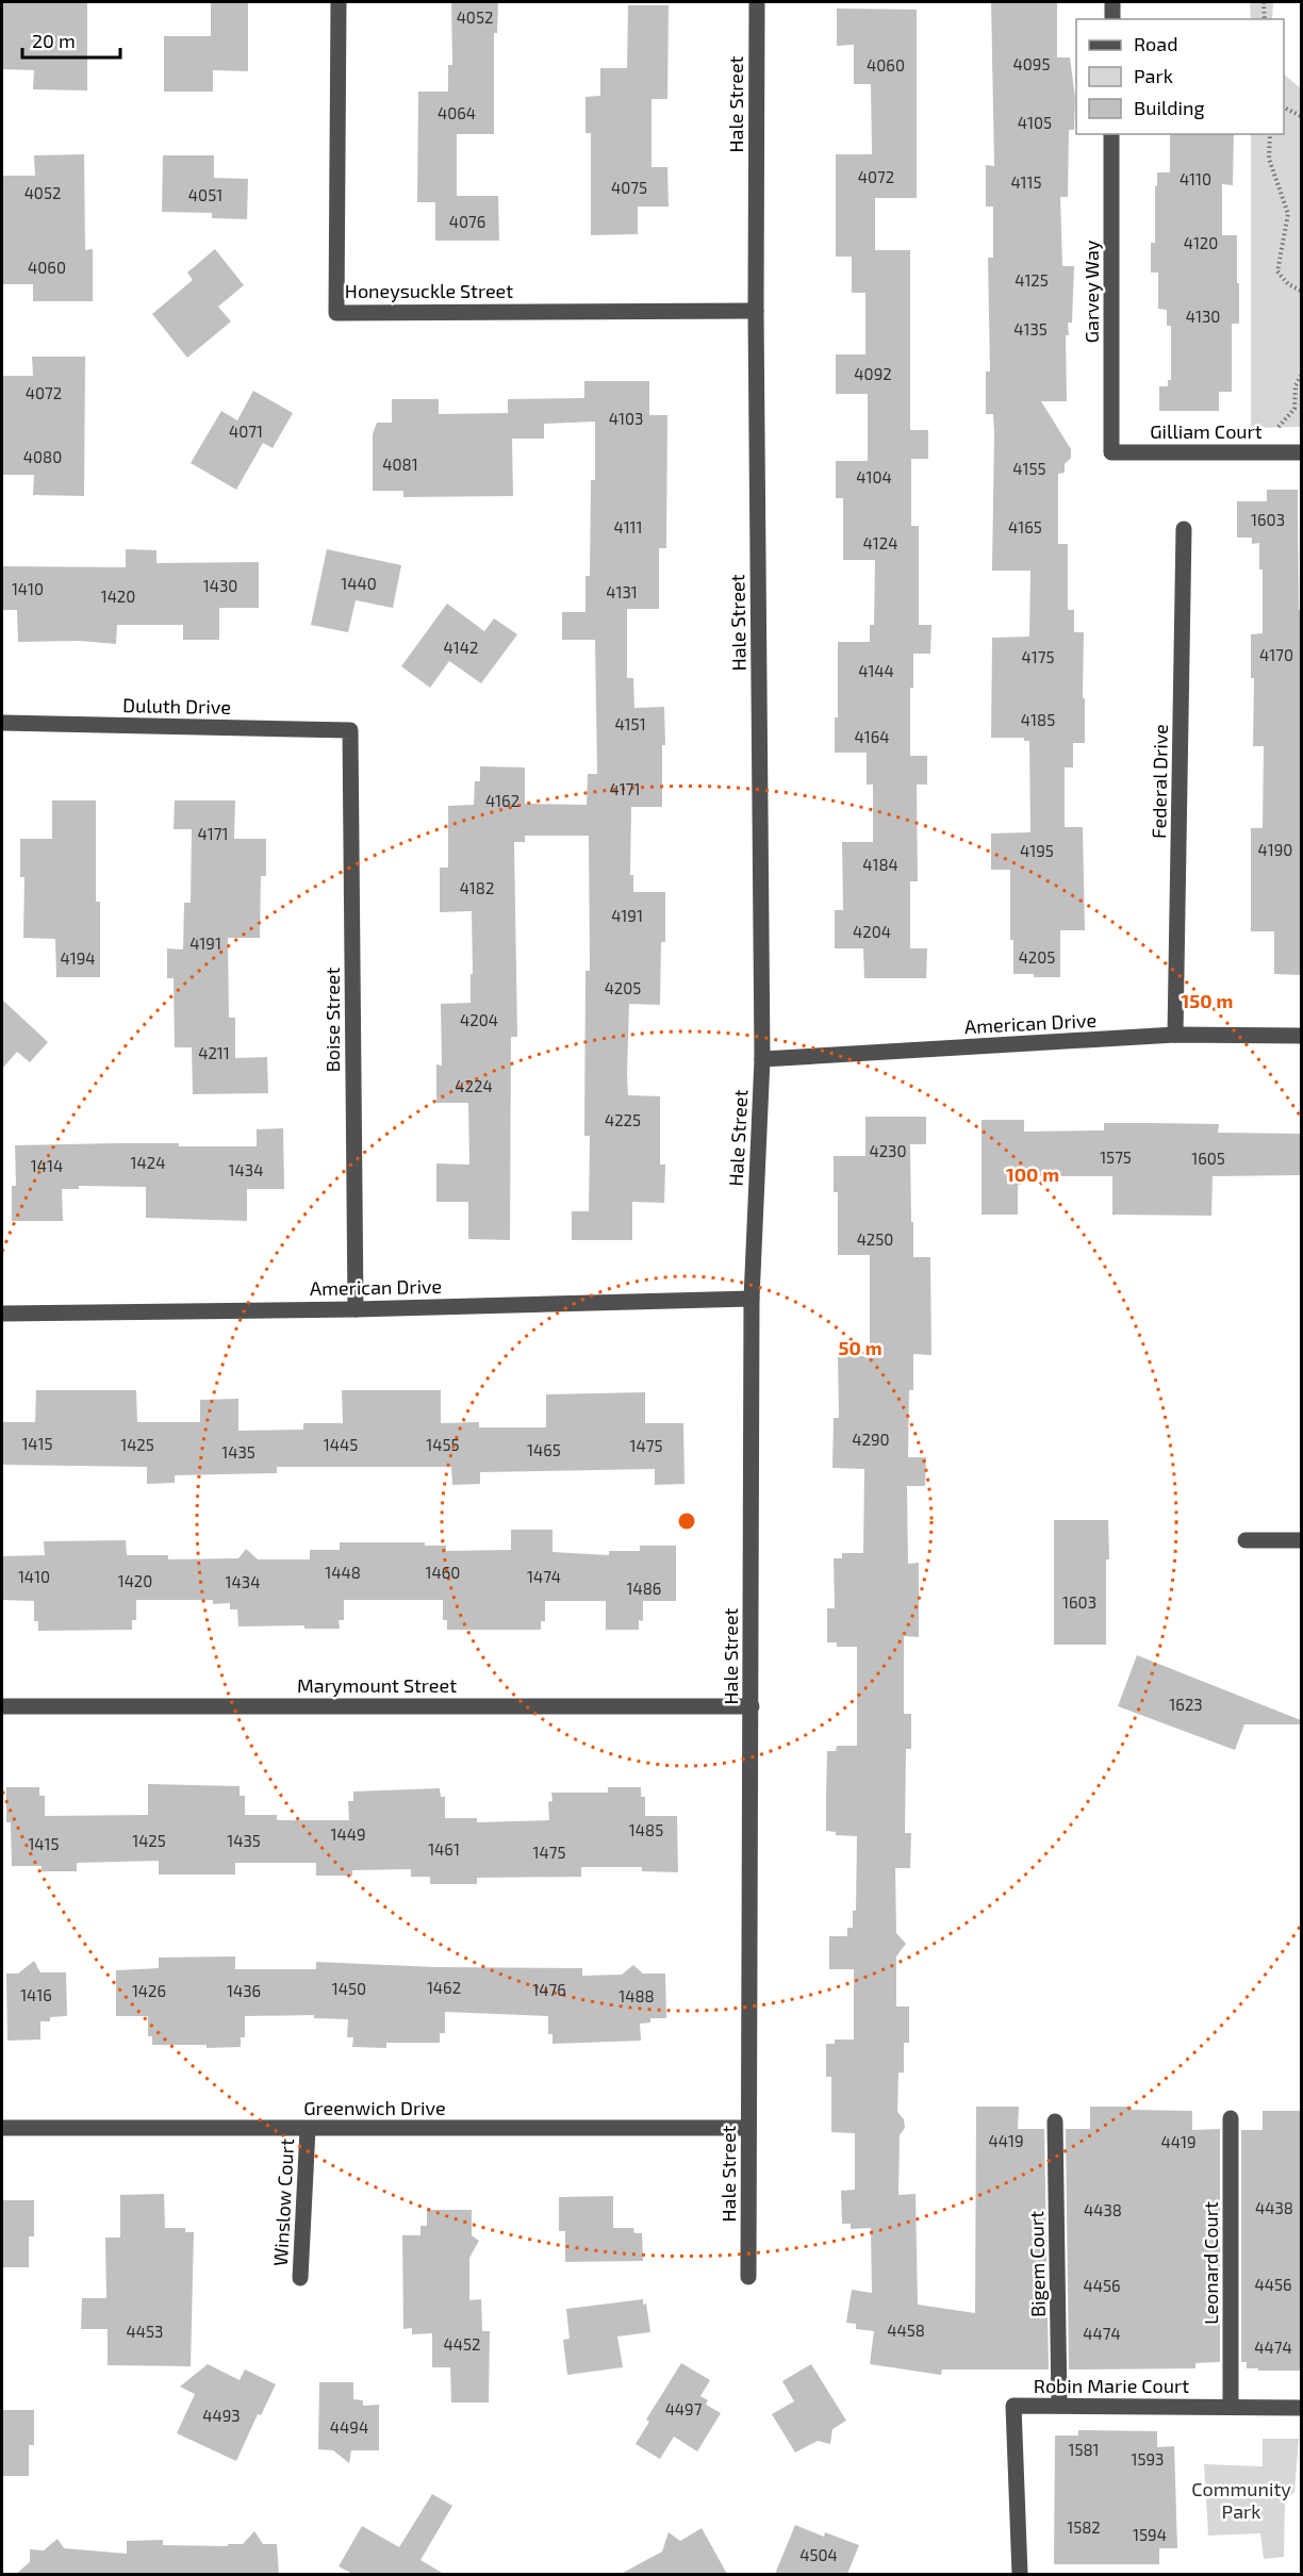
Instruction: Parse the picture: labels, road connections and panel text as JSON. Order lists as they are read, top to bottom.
{
  "streets": {
    "street": [
      "Hale Street",
      "Honeysuckle Street",
      "Garvey Way",
      "Gilliam Court",
      "Duluth Drive",
      "Federal Drive",
      "Boise Street",
      "American Drive",
      "Marymount Street",
      "Greenwich Drive",
      "Winslow Court",
      "Leonard Court",
      "Bigem Court",
      "Robin Marie Court"
    ]
  },
  "crossings": [
    ["Hale Street", "Honeysuckle Street"],
    ["Hale Street", "American Drive"],
    ["Hale Street", "Marymount Street"],
    ["Hale Street", "Greenwich Drive"],
    ["Garvey Way", "Gilliam Court"],
    ["Duluth Drive", "Boise Street"],
    ["Federal Drive", "American Drive"],
    ["Boise Street", "American Drive"],
    ["Greenwich Drive", "Winslow Court"],
    ["Leonard Court", "Robin Marie Court"],
    ["Bigem Court", "Robin Marie Court"]
  ],
  "parks": ["Community Park"],
  "house_numbers": [
    "4052",
    "4095",
    "4060",
    "4064",
    "4105",
    "4072",
    "4110",
    "4115",
    "4075",
    "4052",
    "4051",
    "4076",
    "4120",
    "4060",
    "4125",
    "4130",
    "4135",
    "4092",
    "4072",
    "4103",
    "4071",
    "4080",
    "4081",
    "4155",
    "4104",
    "1603",
    "4111",
    "4165",
    "4124",
    "1440",
    "1430",
    "1410",
    "4131",
    "1420",
    "4142",
    "4170",
    "4175",
    "4144",
    "4185",
    "4151",
    "4164",
    "4171",
    "4162",
    "4171",
    "4190",
    "4195",
    "4184",
    "4182",
    "4191",
    "4204",
    "4191",
    "4205",
    "4194",
    "4205",
    "4204",
    "4211",
    "4224",
    "4225",
    "4230",
    "1575",
    "1605",
    "1424",
    "1414",
    "1434",
    "4250",
    "4290",
    "1415",
    "1425",
    "1445",
    "1455",
    "1475",
    "1465",
    "1435",
    "1448",
    "1460",
    "1410",
    "1474",
    "1420",
    "1434",
    "1486",
    "1603",
    "1623",
    "1485",
    "1449",
    "1425",
    "1435",
    "1415",
    "1461",
    "1475",
    "1462",
    "1450",
    "1476",
    "1426",
    "1436",
    "1416",
    "1488",
    "4419",
    "4419",
    "4438",
    "4438",
    "4456",
    "4456",
    "4458",
    "4453",
    "4474",
    "4452",
    "4474",
    "4497",
    "4493",
    "4494",
    "1581",
    "1593",
    "1582",
    "1594",
    "4504"
  ],
  "legend": ["Road", "Park", "Building"],
  "scale_bar": "20 m",
  "rings": ["150 m", "100 m", "50 m"]
}
